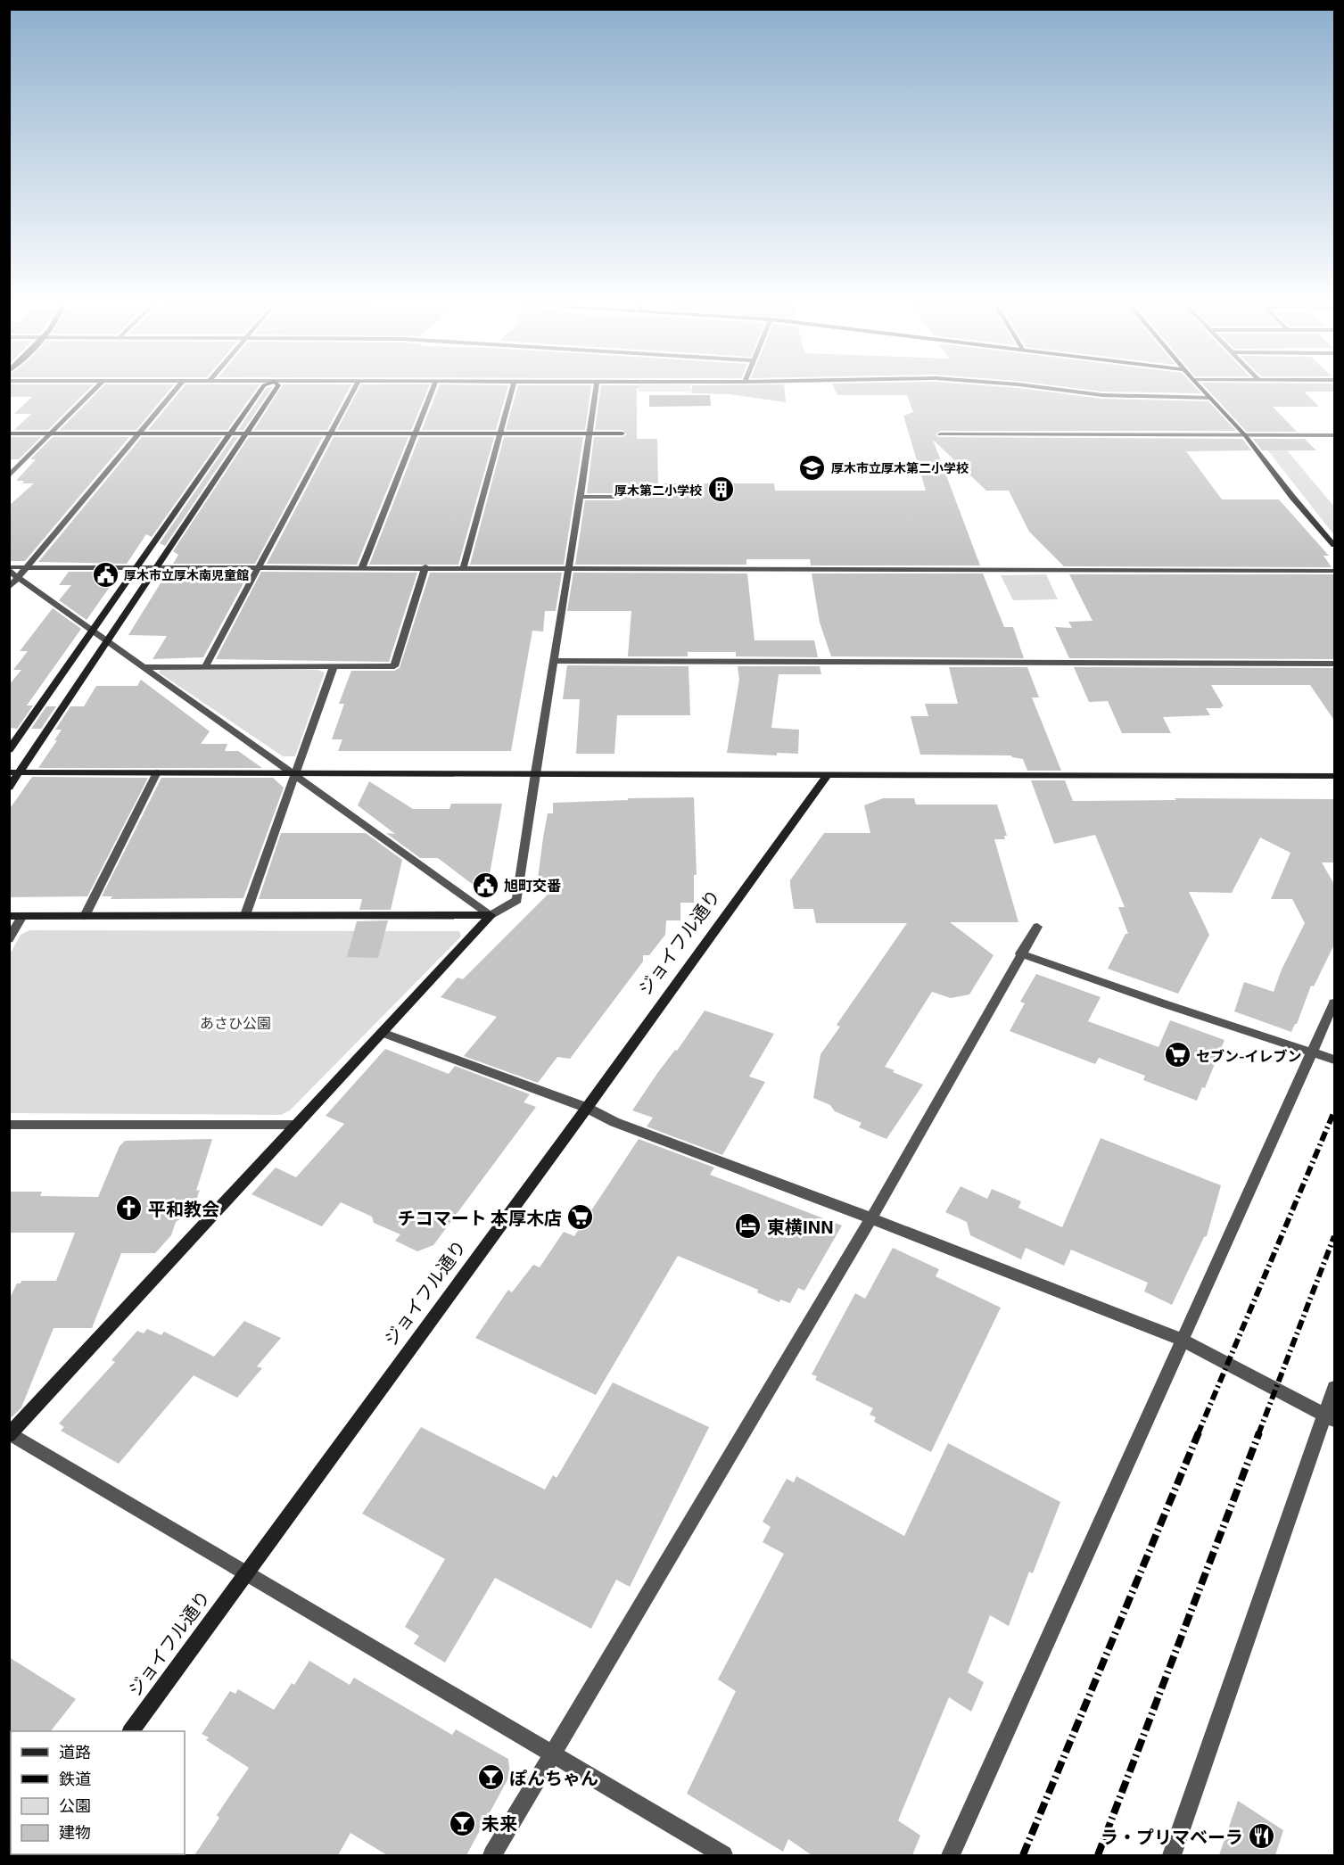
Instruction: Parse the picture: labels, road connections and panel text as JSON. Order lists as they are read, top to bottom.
{
  "streets": {
    "street": ["ジョイフル通り"]
  },
  "parks": ["あさひ公園"],
  "places": {
    "school or university": ["厚木市立厚木第二小学校"],
    "building": ["厚木第二小学校"],
    "public building": ["厚木市立厚木南児童館", "旭町交番"],
    "supermarket": ["セブン-イレブン", "チコマート 本厚木店"],
    "church": ["平和教会"],
    "hotel": ["東横INN"],
    "bar": ["ぽんちゃん", "未来"],
    "restaurant": ["ラ・プリマベーラ"]
  },
  "legend": [
    "道路",
    "鉄道",
    "公園",
    "建物"
  ]
}
